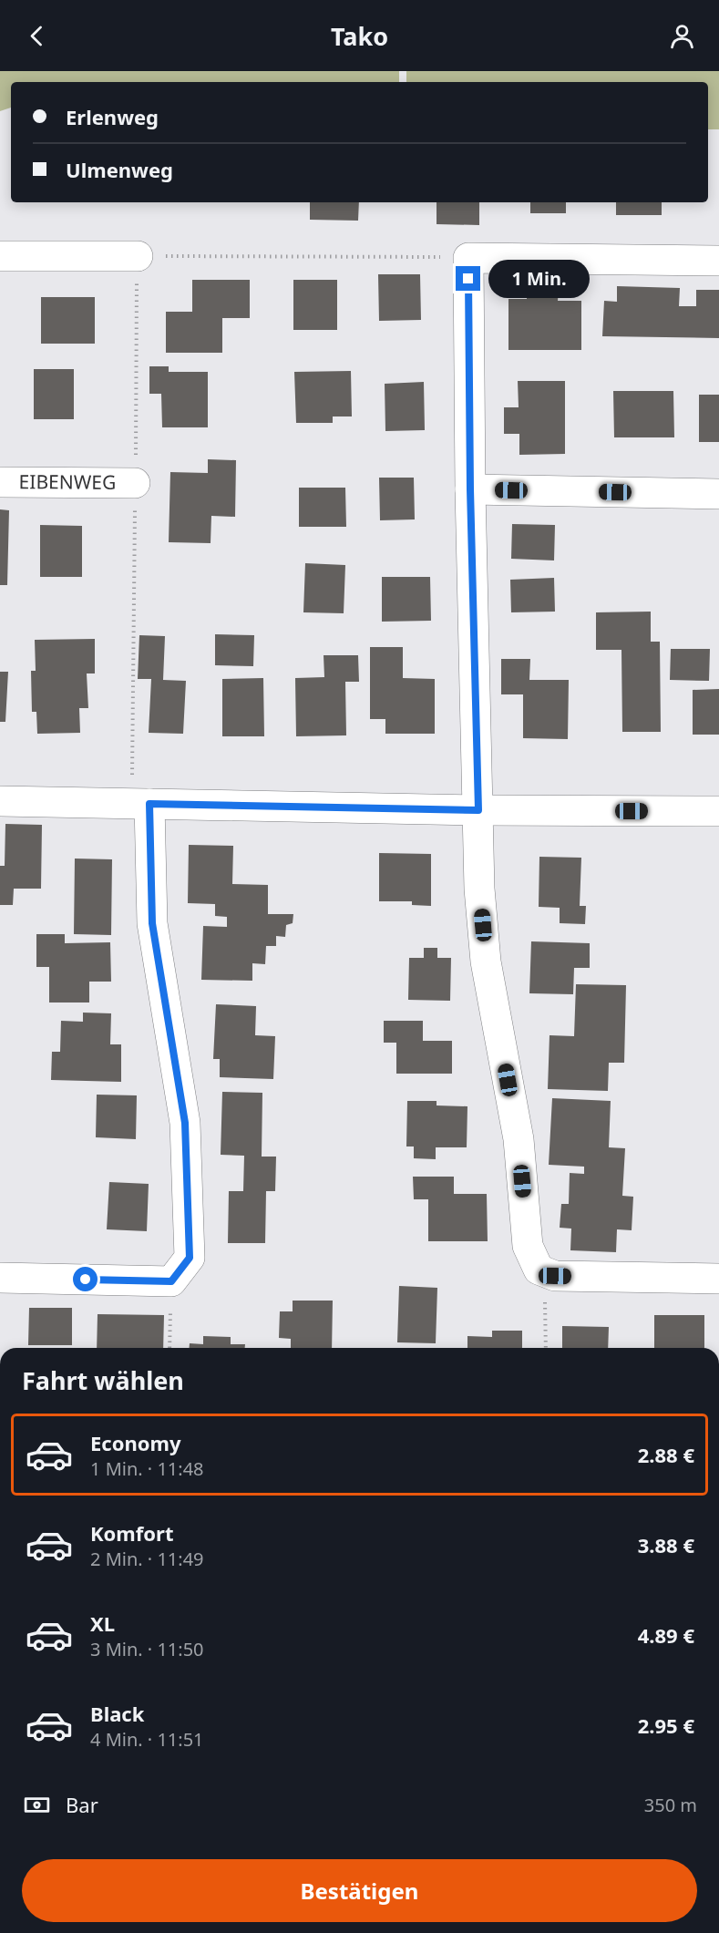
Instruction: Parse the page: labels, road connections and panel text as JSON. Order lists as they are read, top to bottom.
{
  "streets": {
    "street": ["EIBENWEG"]
  },
  "page": {
    "header": "Tako",
    "banner": ["Erlenweg", "Ulmenweg"],
    "bubble": "1 Min.",
    "heading": "Fahrt wählen",
    "list": [
      {
        "name": "Economy",
        "note": "1 Min. · 11:48",
        "value": "2.88 €"
      },
      {
        "name": "Komfort",
        "note": "2 Min. · 11:49",
        "value": "3.88 €"
      },
      {
        "name": "XL",
        "note": "3 Min. · 11:50",
        "value": "4.89 €"
      },
      {
        "name": "Black",
        "note": "4 Min. · 11:51",
        "value": "2.95 €"
      }
    ],
    "pay": ["Bar", "350 m"],
    "buttons": "Bestätigen"
  }
}
